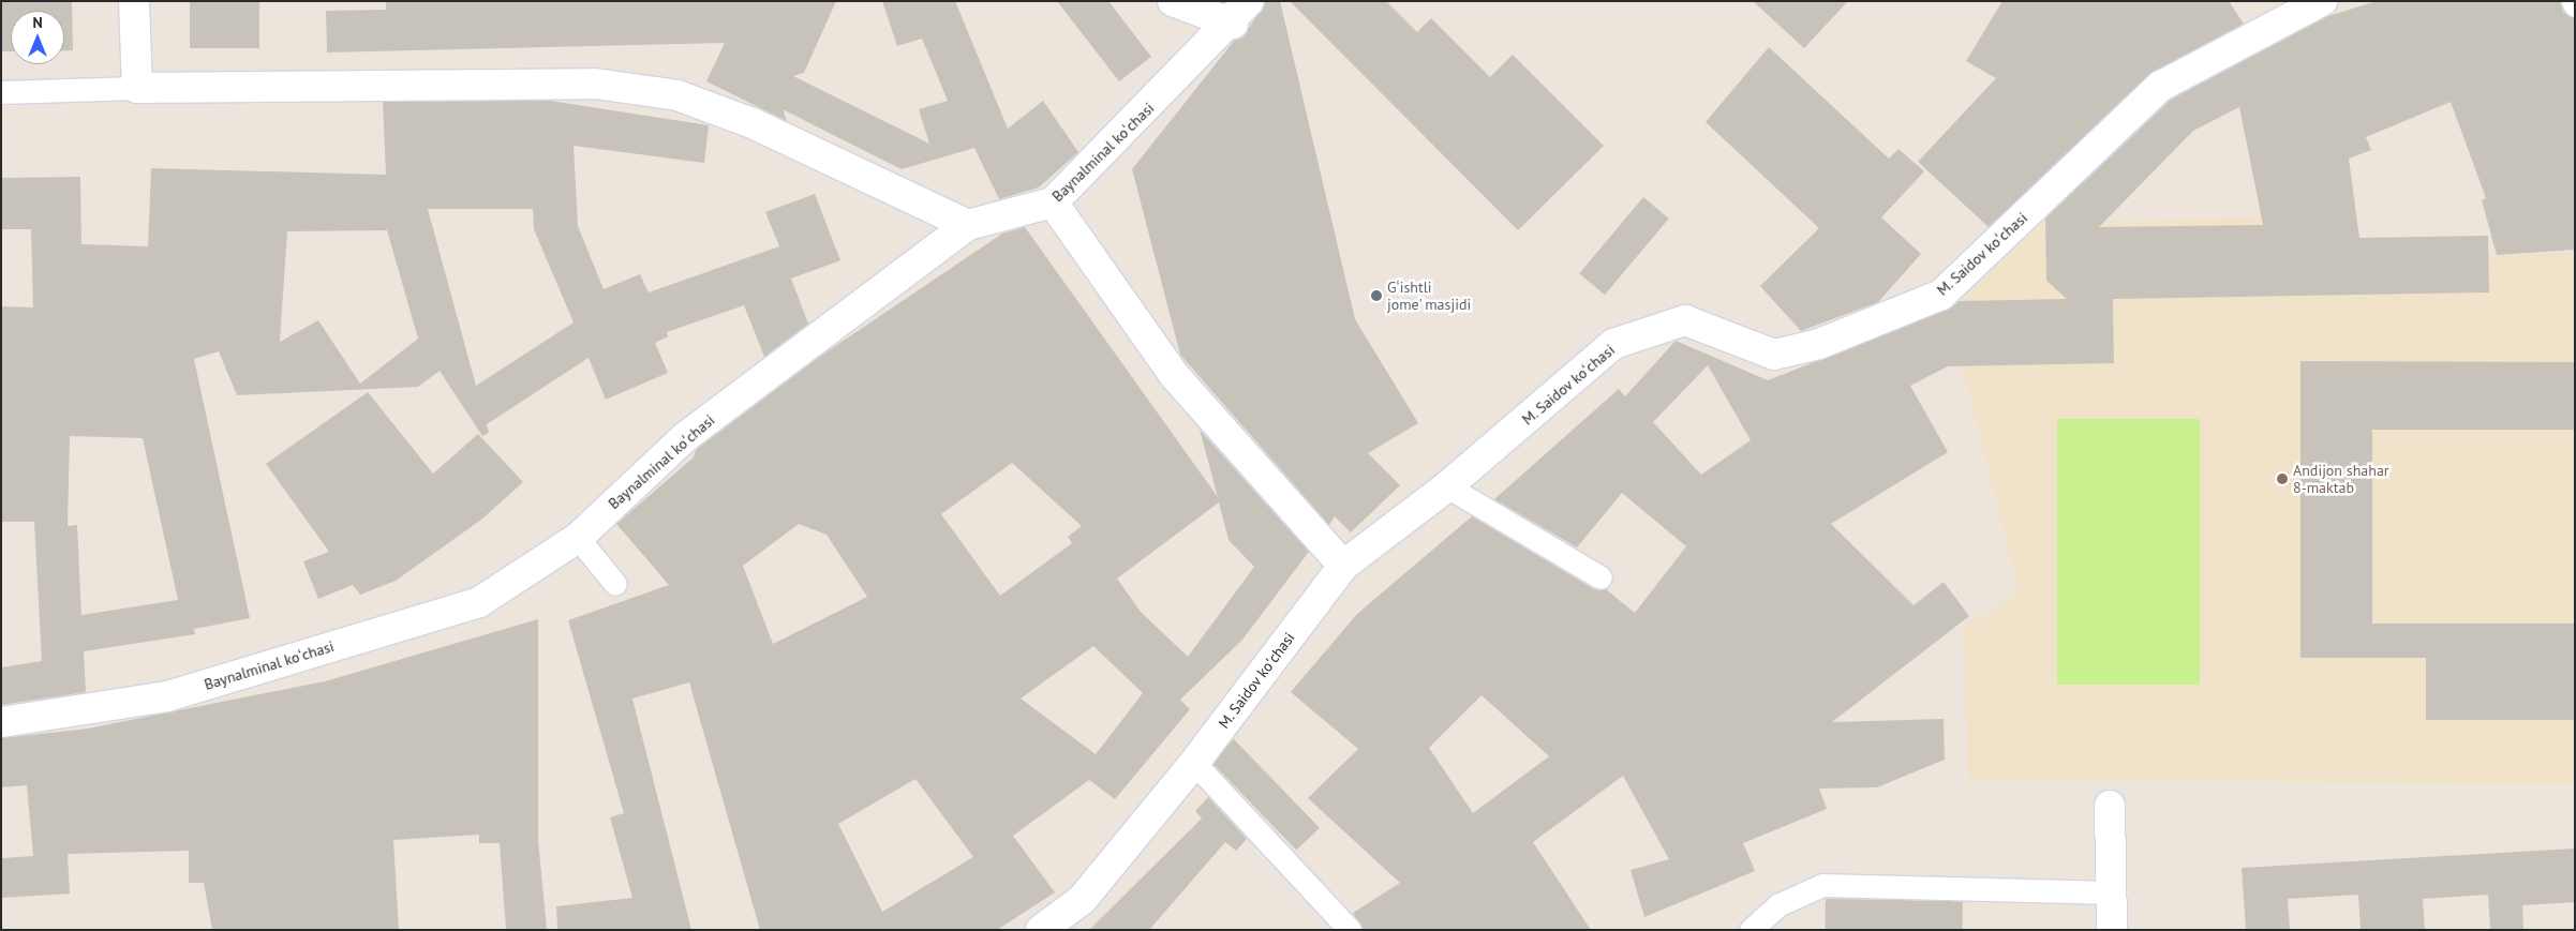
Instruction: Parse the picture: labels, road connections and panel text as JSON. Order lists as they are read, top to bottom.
{
  "streets": {
    "street": ["Baynalminal koʻchasi", "M. Saidov koʻchasi"]
  },
  "places": ["Gʻishtli jome' masjidi", "Andijon shahar 8-maktab"],
  "north": "top"
}
